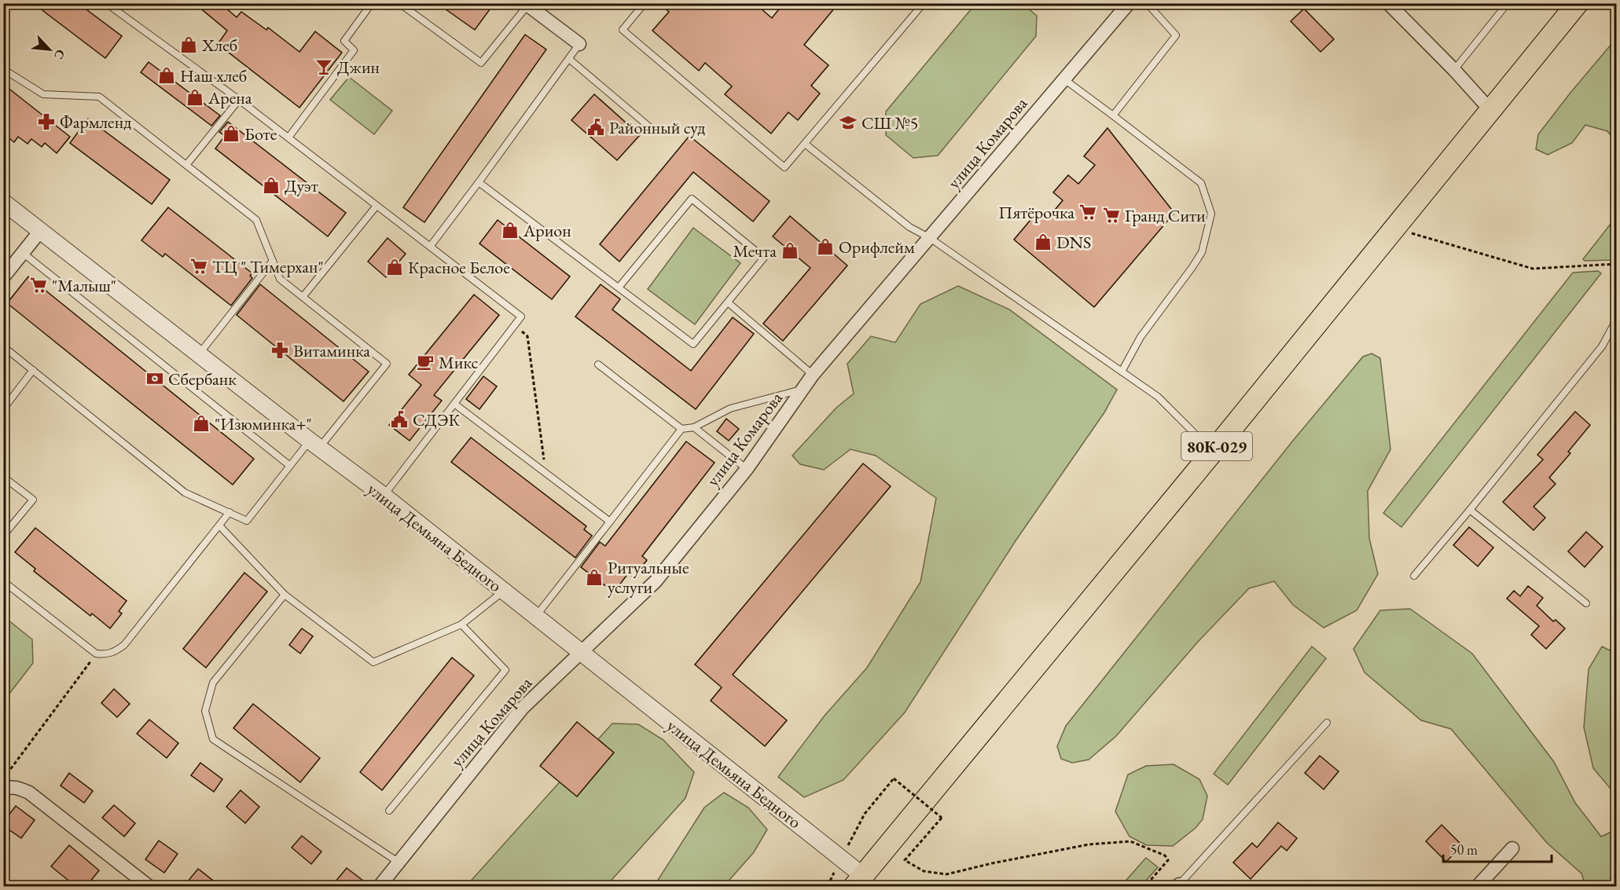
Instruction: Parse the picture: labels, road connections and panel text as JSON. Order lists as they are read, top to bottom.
{
  "streets": {
    "main road": ["80К-029"],
    "street": ["улица Комарова", "улица Демьяна Бедного"]
  },
  "crossings": [
    ["улица Комарова", "улица Демьяна Бедного"],
    ["80К-029", "улица Демьяна Бедного"]
  ],
  "places": {
    "shop": [
      "Хлеб",
      "Наш хлеб",
      "Арена",
      "Боте",
      "Дуэт",
      "Арион",
      "DNS",
      "Орифлейм",
      "Мечта",
      "Красное Белое",
      "\"Изюминка+\"",
      "Ритуальные услуги"
    ],
    "bar": ["Джин"],
    "pharmacy": ["Фармленд", "Витаминка"],
    "school or university": ["СШ №5"],
    "public building": ["Районный суд", "СДЭК"],
    "supermarket": [
      "Пятёрочка",
      "Гранд Сити",
      "ТЦ \" Тимерхан\"",
      "\"Малыш\""
    ],
    "cafe": ["Микс"],
    "bank": ["Сбербанк"]
  },
  "scale_bar": "50 m",
  "north": "bottom right"
}
